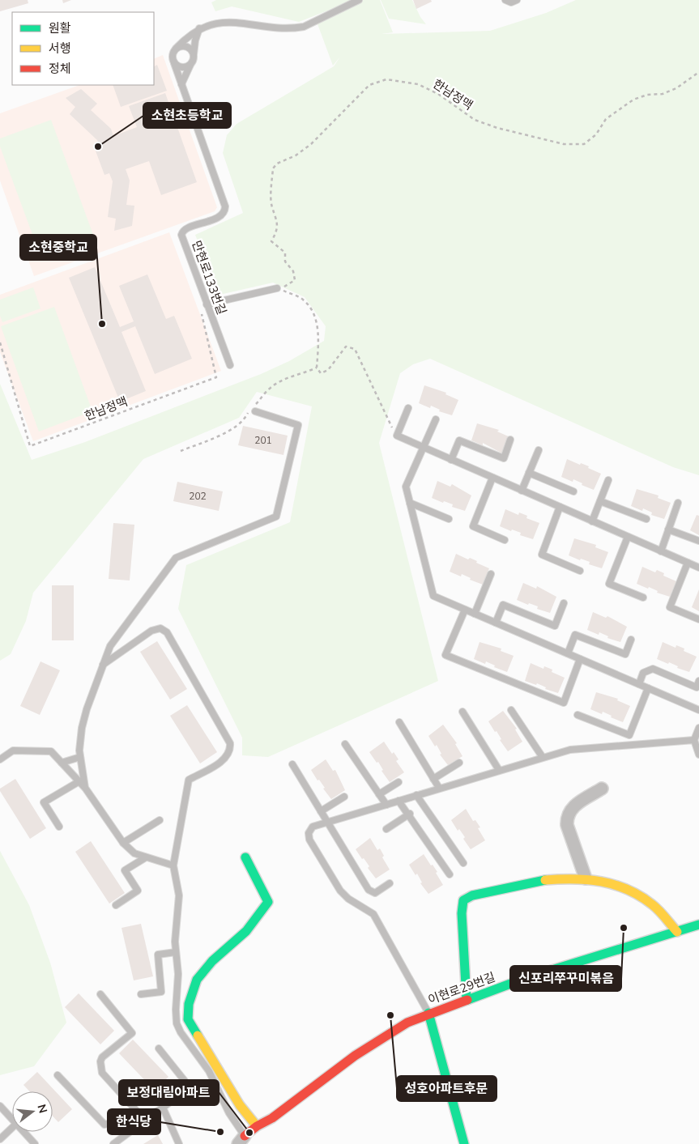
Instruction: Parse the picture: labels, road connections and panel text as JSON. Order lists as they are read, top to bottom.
{
  "streets": {
    "street": ["이현로29번길"],
    "lane": ["만현로133번길"],
    "path": ["한남정맥"]
  },
  "crossings": [
    ["한남정맥", "만현로133번길"]
  ],
  "places": [
    "소현초등학교",
    "소현중학교",
    "신포리쭈꾸미볶음",
    "성호아파트후문",
    "한식당",
    "보정대림아파트"
  ],
  "house_numbers": ["201", "202"],
  "legend": ["원활", "서행", "정체"],
  "north": "right"
}
